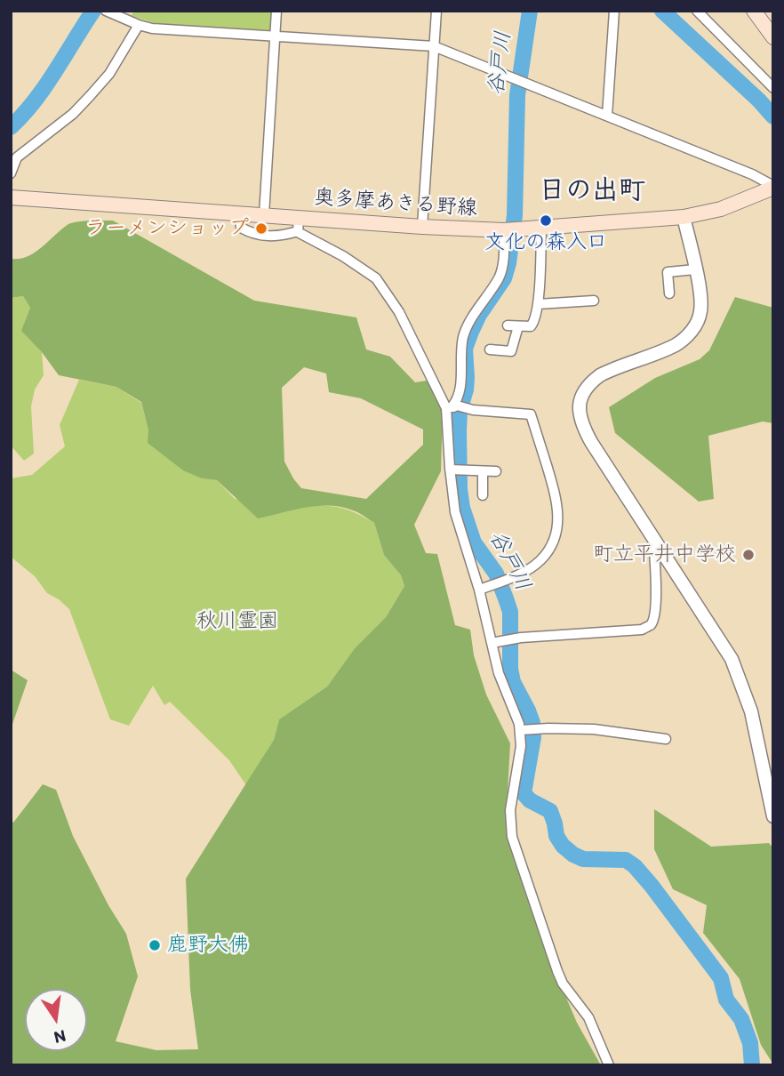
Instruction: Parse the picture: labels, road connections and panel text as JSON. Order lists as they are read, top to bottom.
{
  "streets": {
    "main road": ["奥多摩あきる野線"]
  },
  "districts": ["日の出町"],
  "water": ["谷戸川"],
  "parks": ["秋川霊園"],
  "places": [
    "文化の森入口",
    "ラーメンショップ",
    "町立平井中学校",
    "鹿野大佛"
  ],
  "north": "bottom"
}
